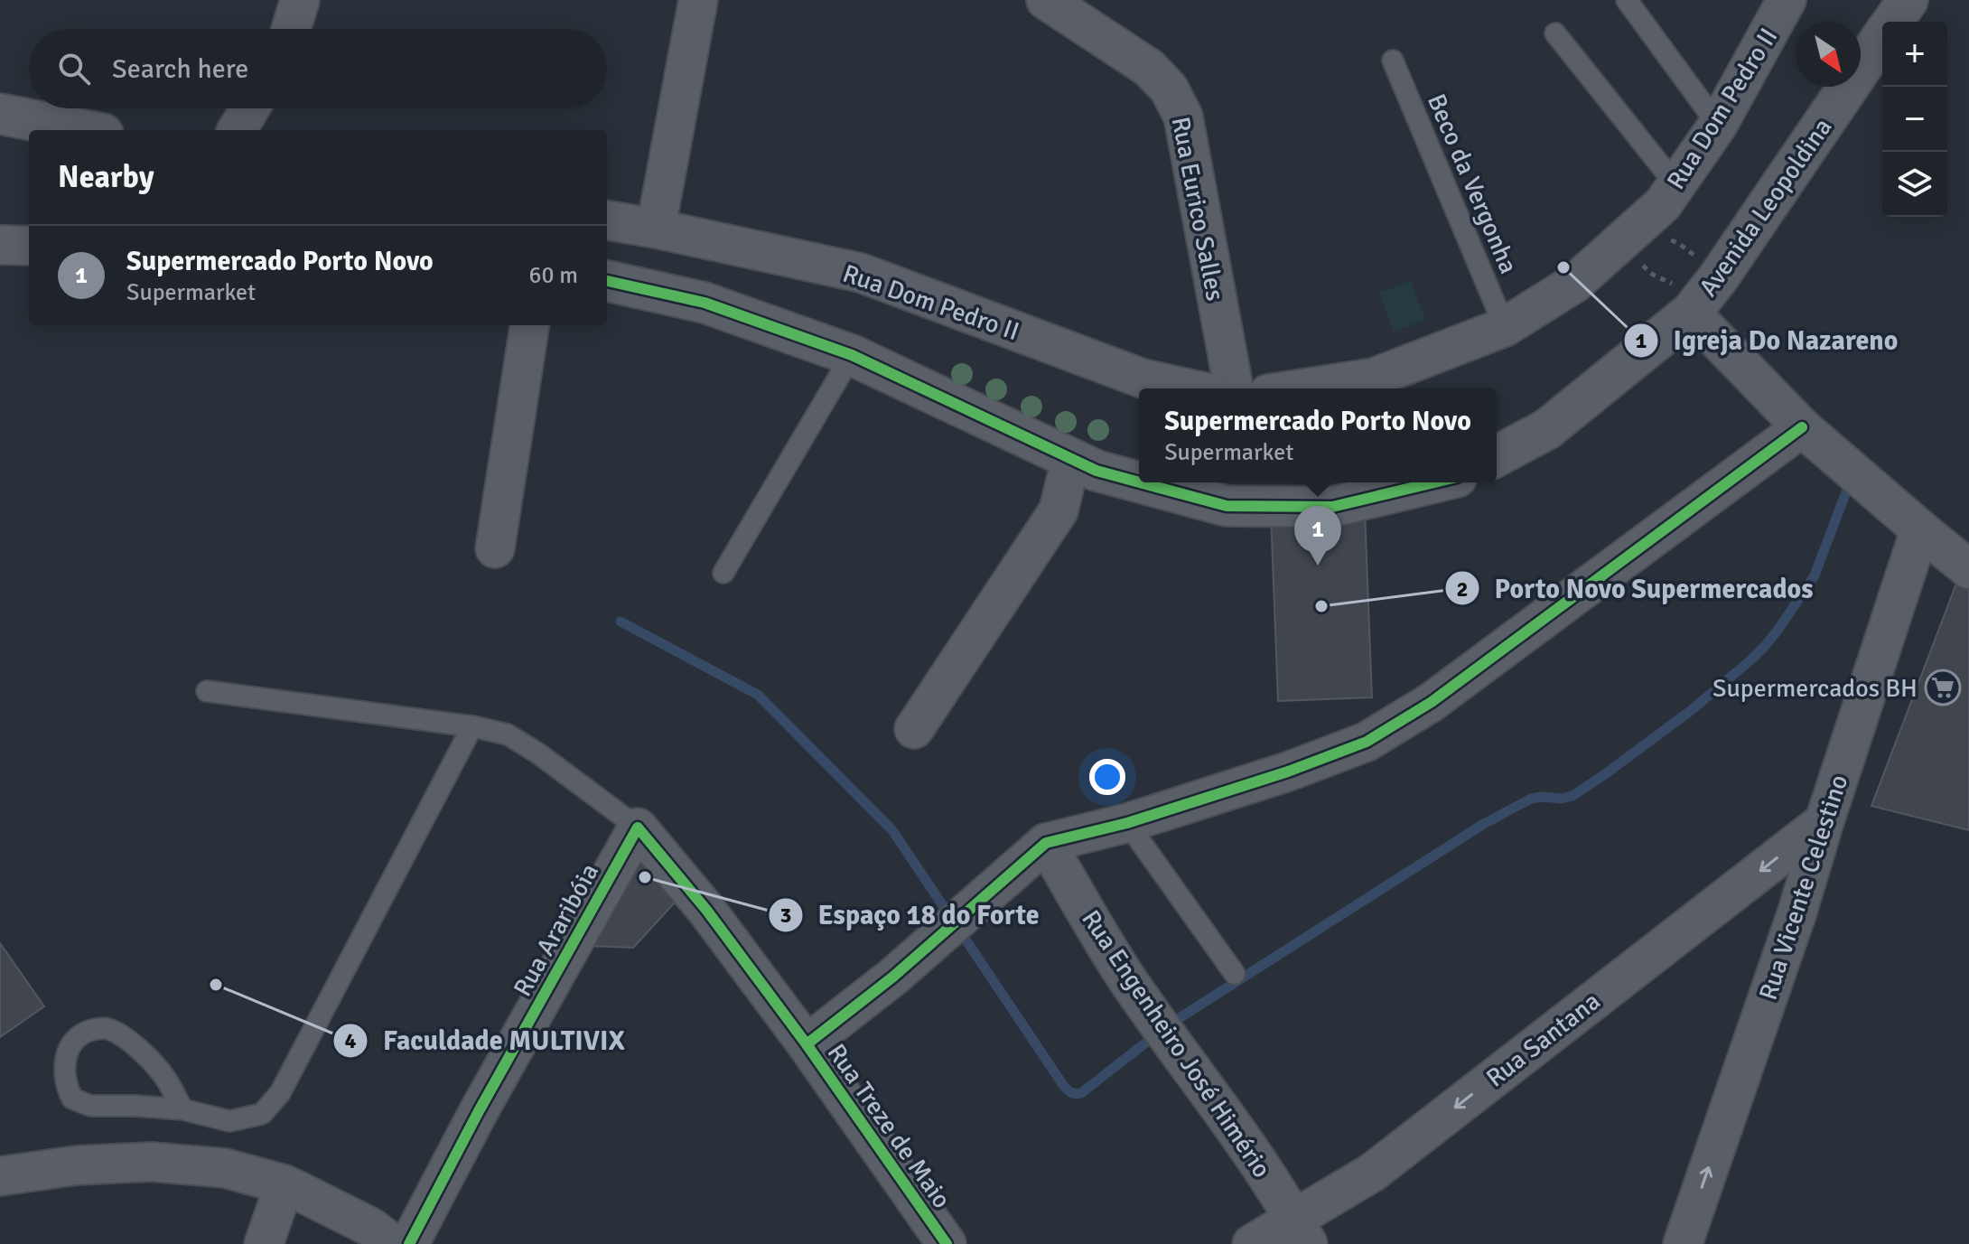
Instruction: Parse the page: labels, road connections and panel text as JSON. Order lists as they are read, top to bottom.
{
  "streets": {
    "street": [
      "Rua Dom Pedro II",
      "Avenida Leopoldina",
      "Rua Eurico Salles",
      "Rua Vicente Celestino",
      "Rua Araribóia",
      "Rua Santana",
      "Rua Engenheiro José Himério",
      "Rua Treze de Maio"
    ],
    "lane": ["Beco da Vergonha"]
  },
  "crossings": [
    ["Rua Dom Pedro II", "Beco da Vergonha"],
    ["Rua Vicente Celestino", "Rua Santana"],
    ["Rua Araribóia", "Rua Treze de Maio"],
    ["Rua Santana", "Rua Engenheiro José Himério"]
  ],
  "one_way": ["Rua Vicente Celestino"],
  "places": {
    "other": [
      "Igreja Do Nazareno",
      "Porto Novo Supermercados",
      "Espaço 18 do Forte",
      "Faculdade MULTIVIX"
    ],
    "supermarket": ["Supermercados BH"]
  },
  "north": "bottom right",
  "page": {
    "map_buttons": ["+", "−"],
    "search": "Search here",
    "heading": "Nearby",
    "list": [
      {
        "mark": "1",
        "name": "Supermercado Porto Novo",
        "note": "Supermarket",
        "value": "60 m"
      }
    ],
    "popup": ["Supermercado Porto Novo", "Supermarket"],
    "pins": "1"
  }
}
